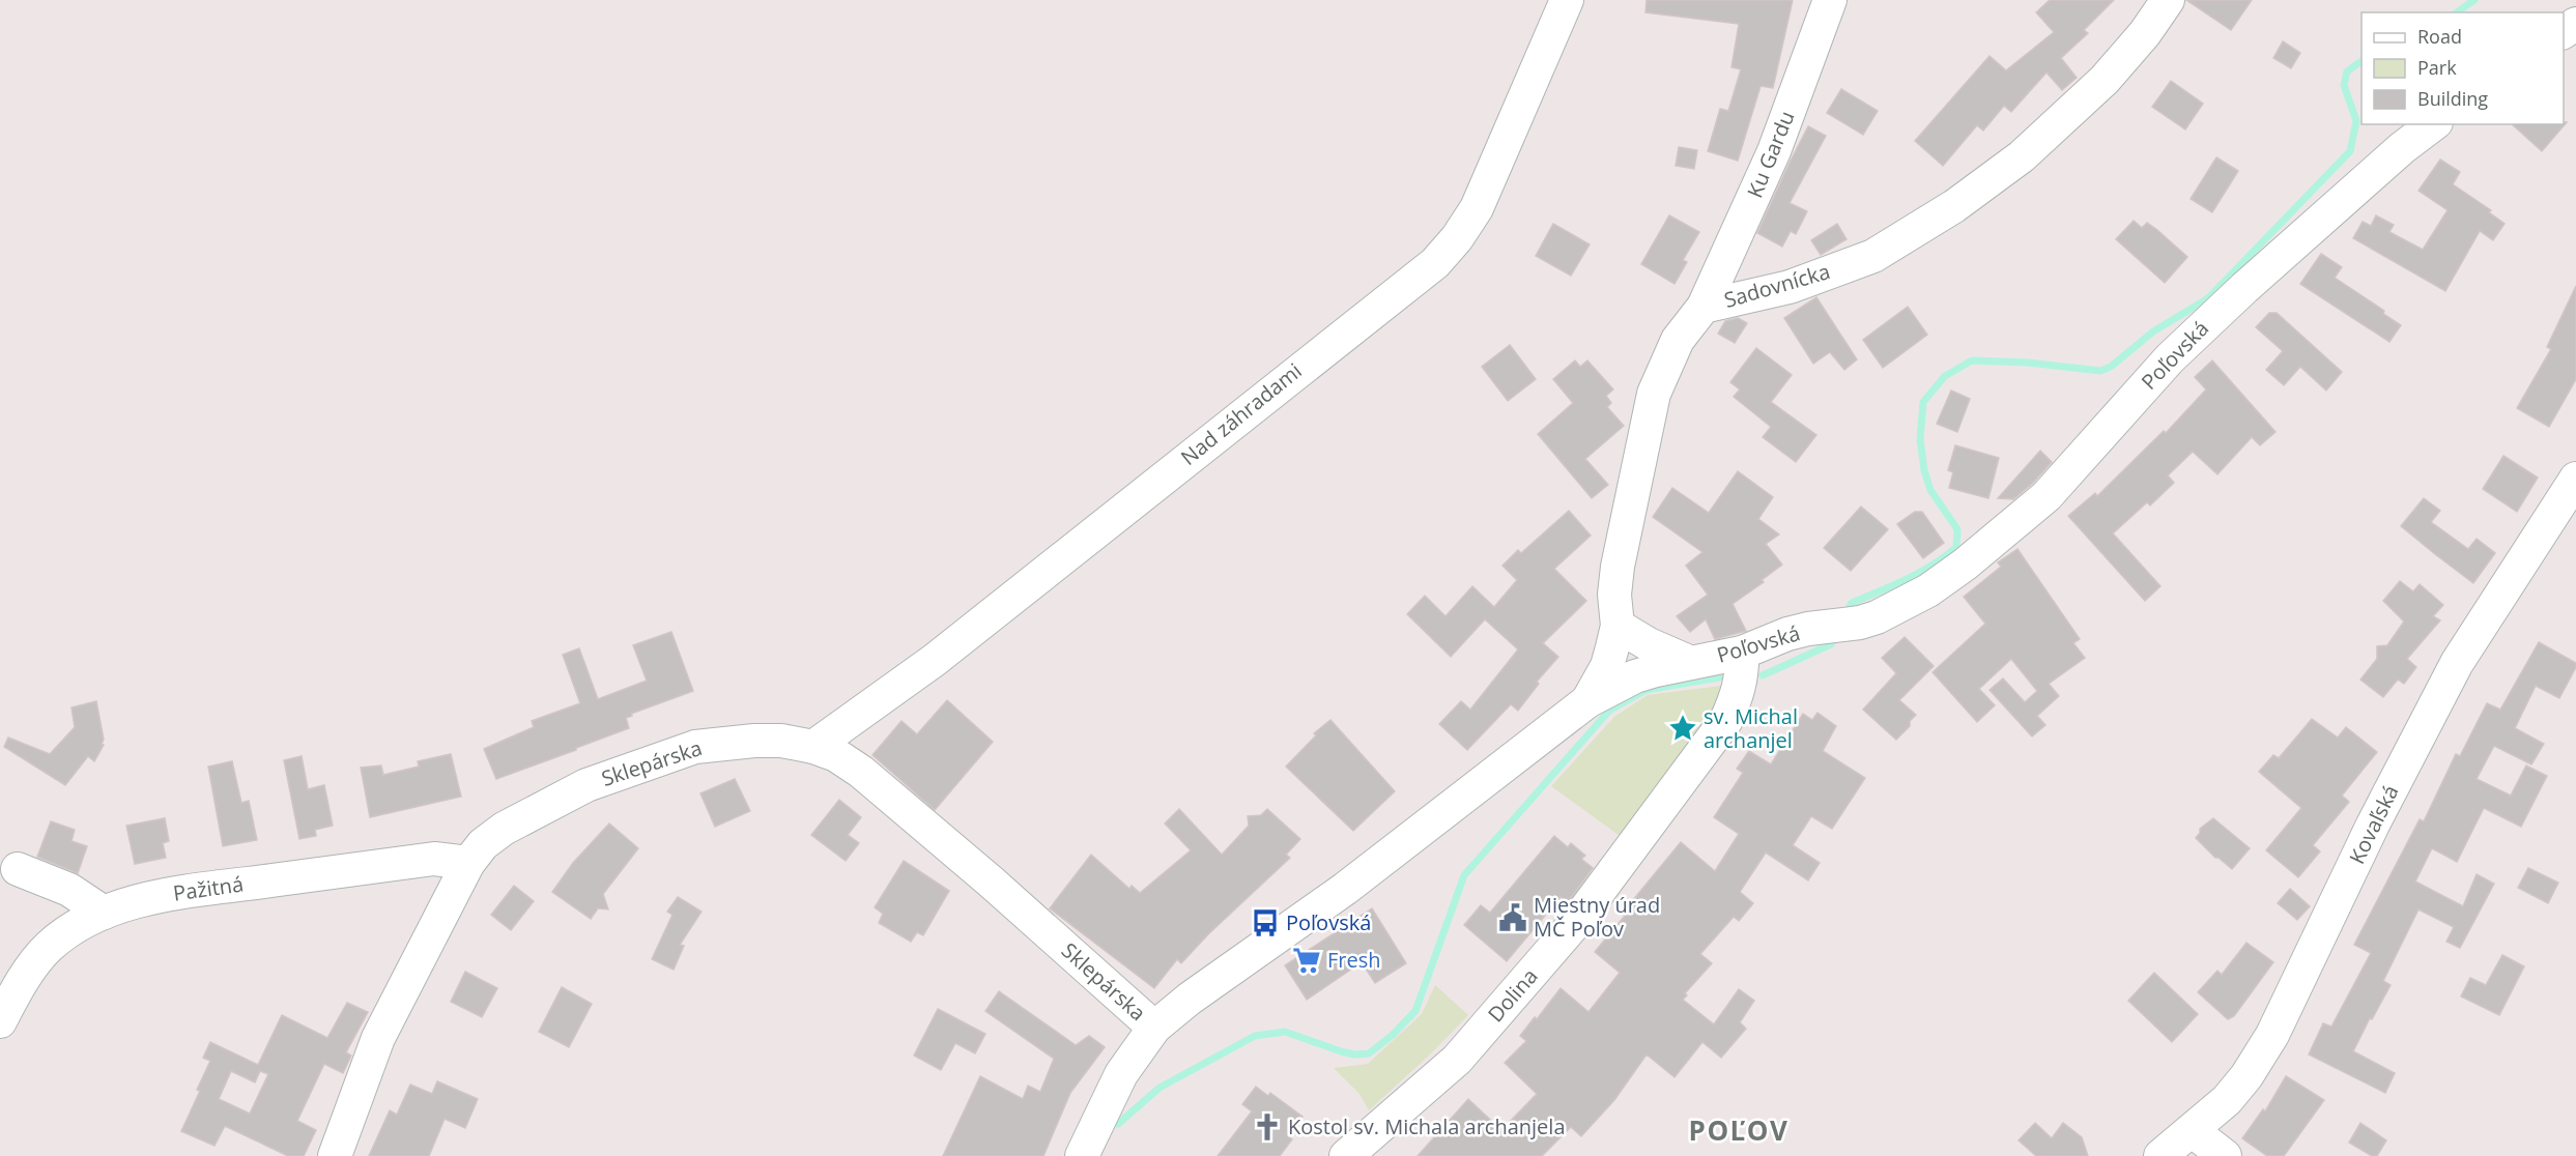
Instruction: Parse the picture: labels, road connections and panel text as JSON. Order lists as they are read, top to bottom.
{
  "streets": {
    "street": [
      "Ku Gardu",
      "Sadovnícka",
      "Poľovská",
      "Nad záhradami",
      "Sklepárska",
      "Kovaľská",
      "Pažitná",
      "Dolina"
    ]
  },
  "crossings": [
    ["Ku Gardu", "Sadovnícka"],
    ["Sadovnícka", "Poľovská"],
    ["Poľovská", "Sklepárska"],
    ["Poľovská", "Dolina"],
    ["Nad záhradami", "Sklepárska"],
    ["Sklepárska", "Pažitná"]
  ],
  "districts": ["POĽOV"],
  "places": {
    "place": ["sv. Michal archanjel"],
    "public building": ["Miestny úrad MČ Poľov"],
    "bus stop": ["Poľovská"],
    "supermarket": ["Fresh"],
    "church": ["Kostol sv. Michala archanjela"]
  },
  "legend": ["Road", "Park", "Building"]
}
